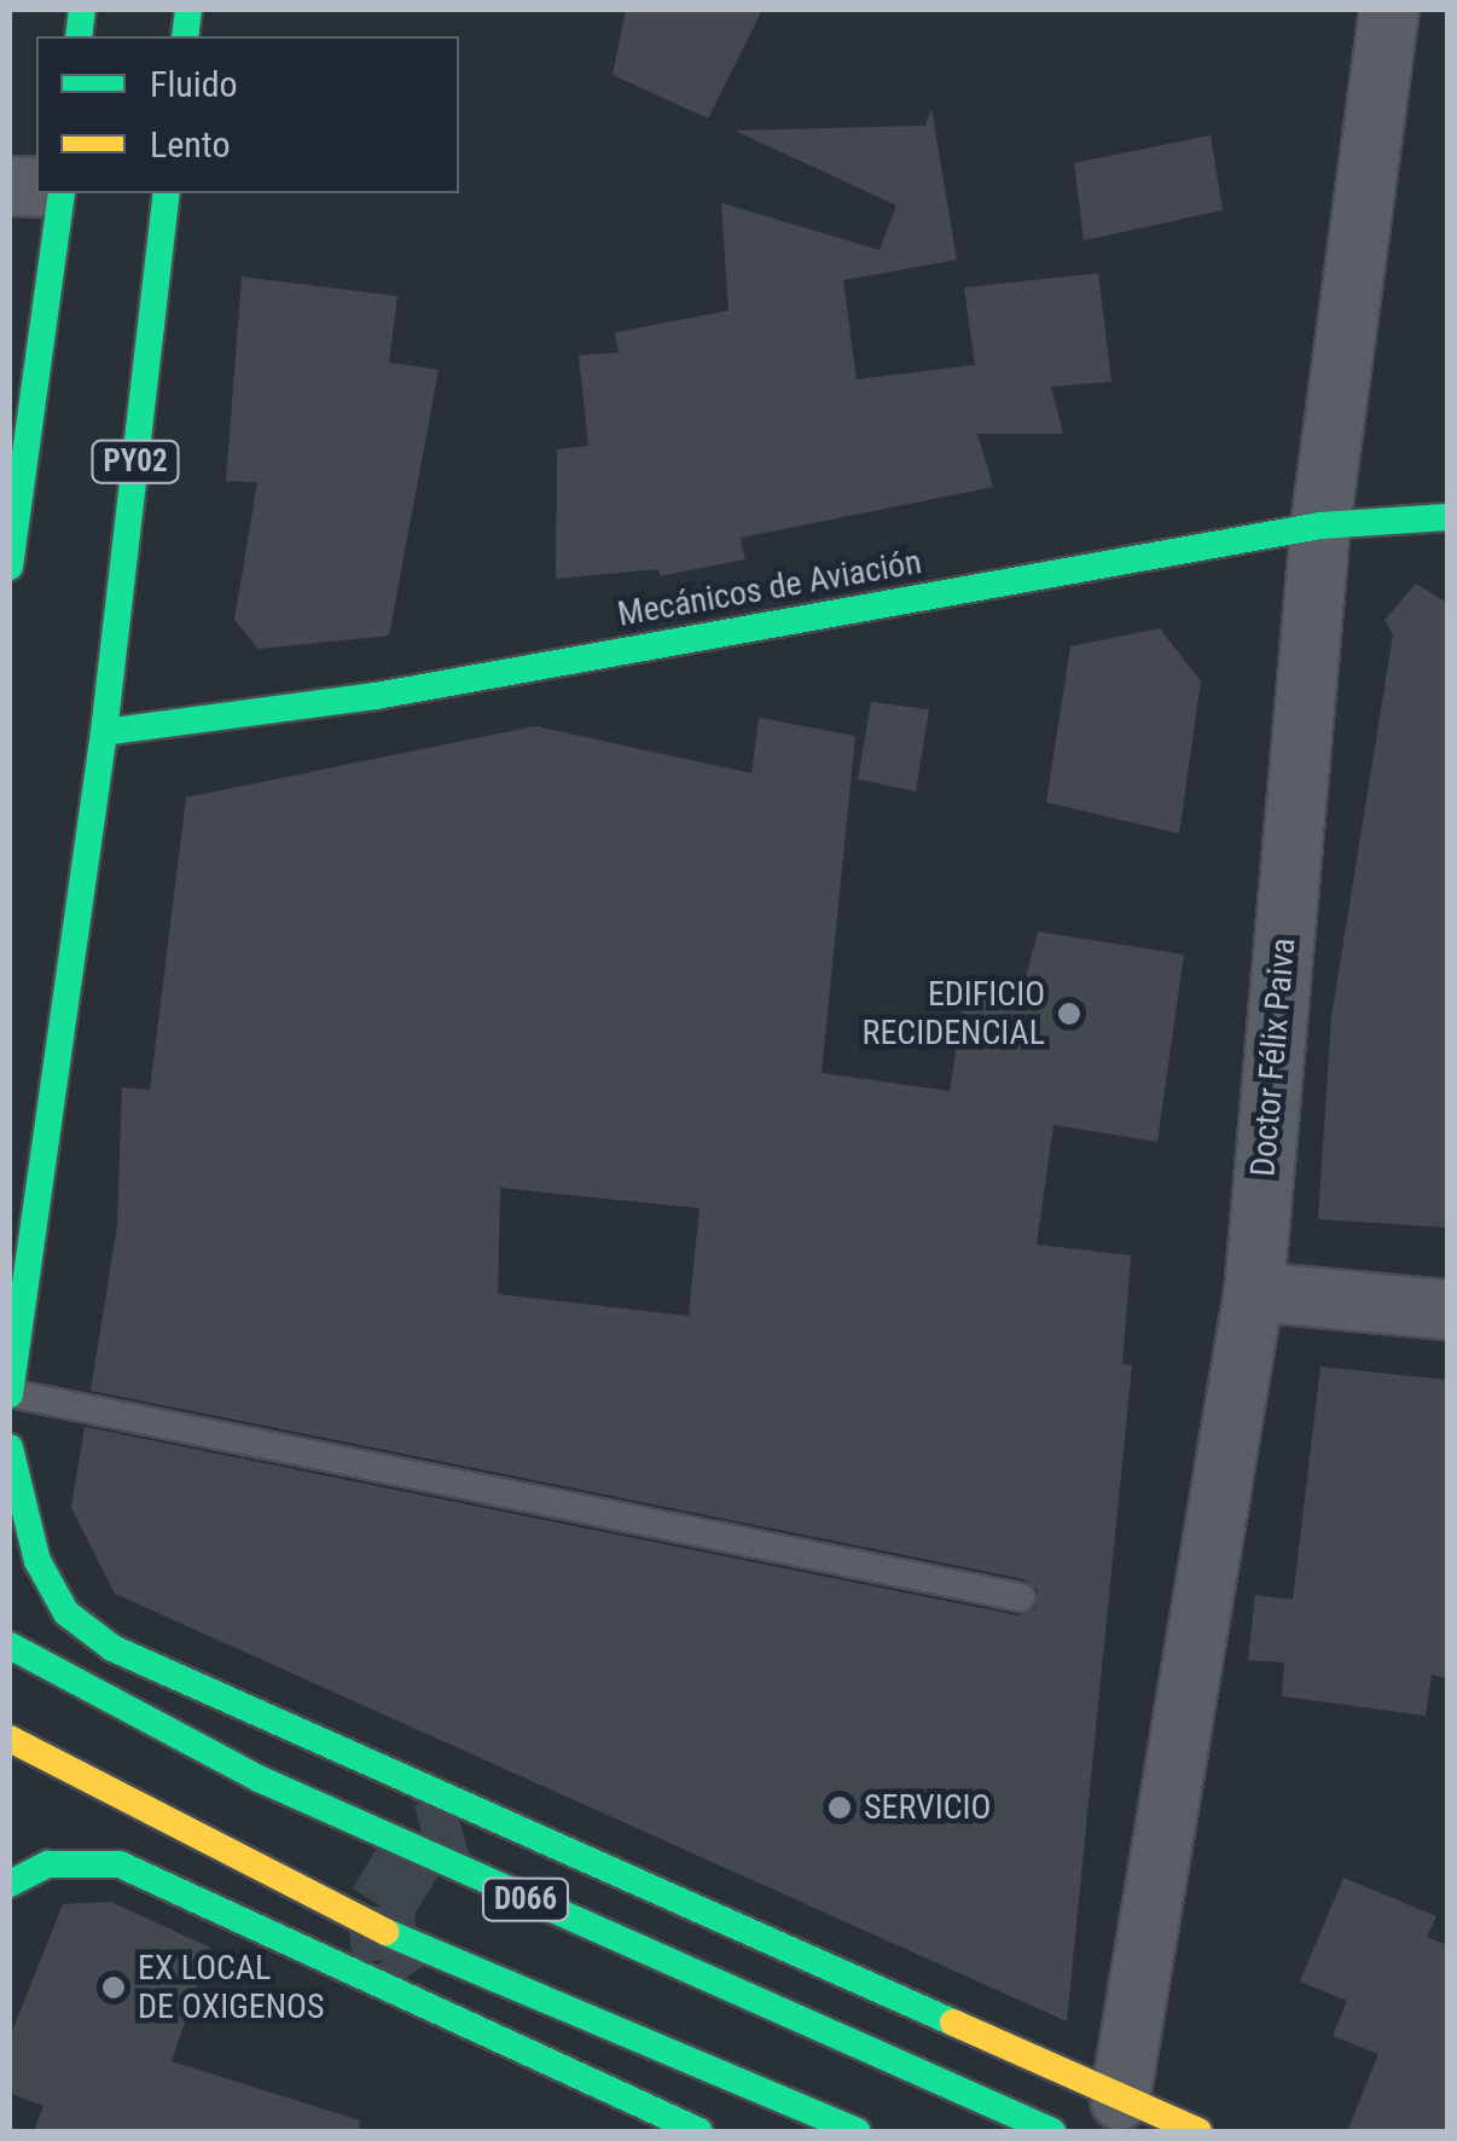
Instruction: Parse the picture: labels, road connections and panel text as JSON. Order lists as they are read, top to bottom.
{
  "streets": {
    "main road": ["PY02", "Mecánicos de Aviación", "D066"],
    "street": ["Doctor Félix Paiva"]
  },
  "crossings": [
    ["PY02", "Mecánicos de Aviación"],
    ["Mecánicos de Aviación", "Doctor Félix Paiva"]
  ],
  "places": ["EDIFICIO RECIDENCIAL", "SERVICIO", "EX LOCAL DE OXIGENOS"],
  "legend": ["Fluido", "Lento"]
}
